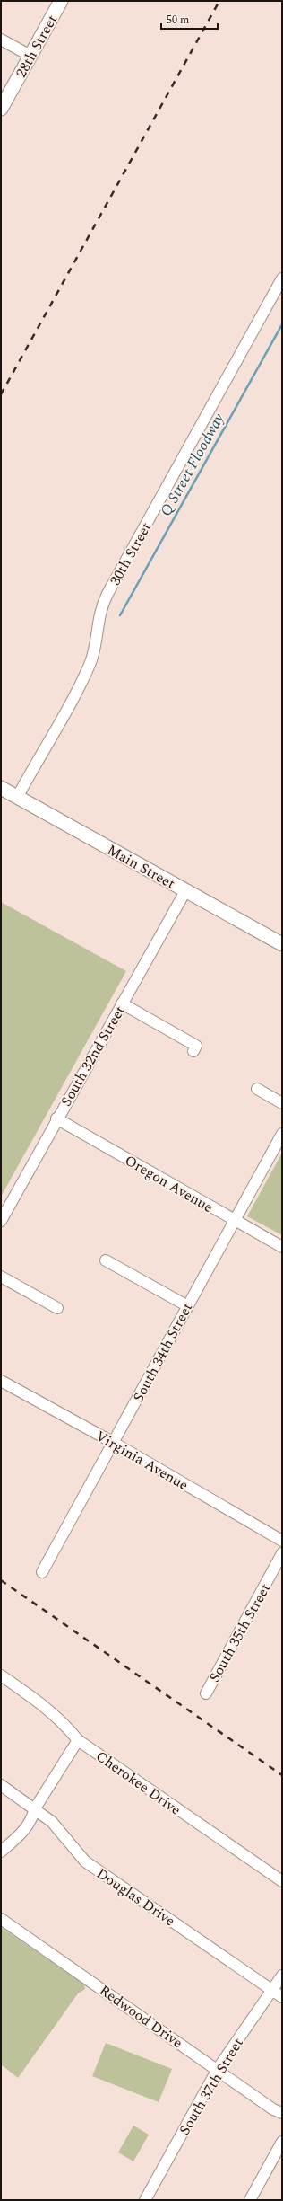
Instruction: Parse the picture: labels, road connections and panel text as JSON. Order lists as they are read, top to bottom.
{
  "streets": {
    "main road": ["28th Street", "Main Street"],
    "street": [
      "30th Street",
      "South 32nd Street",
      "Oregon Avenue",
      "South 34th Street",
      "Virginia Avenue",
      "South 35th Street",
      "Cherokee Drive",
      "Douglas Drive",
      "Redwood Drive",
      "South 37th Street"
    ]
  },
  "crossings": [
    ["30th Street", "Main Street"],
    ["Main Street", "South 32nd Street"],
    ["South 32nd Street", "Oregon Avenue"],
    ["Oregon Avenue", "South 34th Street"],
    ["South 34th Street", "Virginia Avenue"],
    ["Douglas Drive", "South 37th Street"],
    ["Redwood Drive", "South 37th Street"]
  ],
  "water": ["Q Street Floodway"],
  "scale_bar": "50 m"
}
